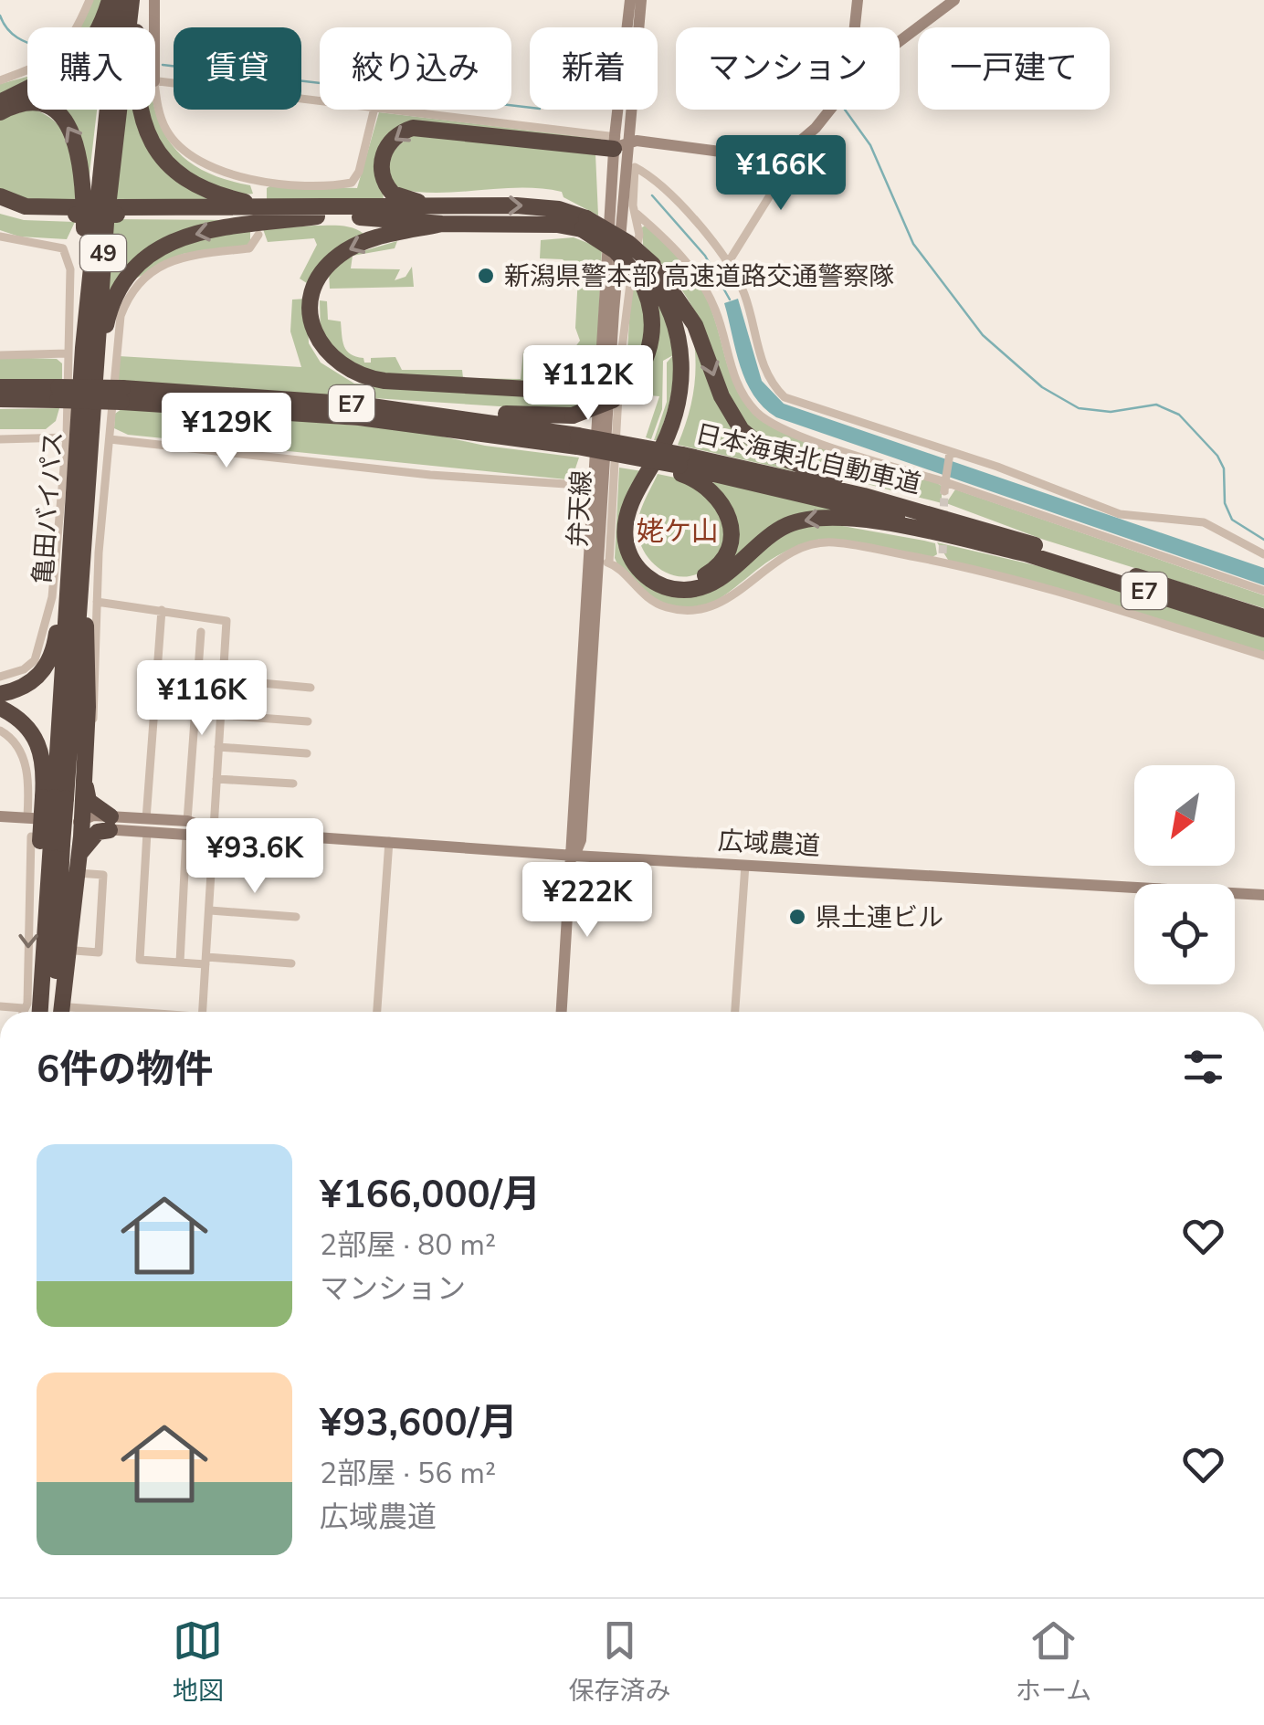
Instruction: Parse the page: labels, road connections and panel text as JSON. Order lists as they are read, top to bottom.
{
  "streets": {
    "highway": [
      "49",
      "E7",
      "日本海東北自動車道",
      "亀田バイパス"
    ],
    "street": ["弁天線", "広域農道"]
  },
  "crossings": [
    ["E7", "日本海東北自動車道"],
    ["弁天線", "広域農道"]
  ],
  "districts": ["姥ケ山"],
  "places": ["新潟県警本部 高速道路交通警察隊", "県土連ビル"],
  "north": "bottom left",
  "page": {
    "chip": [
      "購入",
      "賃貸",
      "絞り込み",
      "新着",
      "マンション",
      "一戸建て"
    ],
    "price": [
      "¥166K",
      "¥112K",
      "¥129K",
      "¥116K",
      "¥93.6K",
      "¥222K"
    ],
    "heading": "6件の物件",
    "list": [
      {
        "name": "¥166,000/月",
        "note": "2部屋 · 80 m² · マンション"
      },
      {
        "name": "¥93,600/月",
        "note": "2部屋 · 56 m² · 広域農道"
      }
    ],
    "tabs": ["地図", "保存済み", "ホーム"]
  }
}
